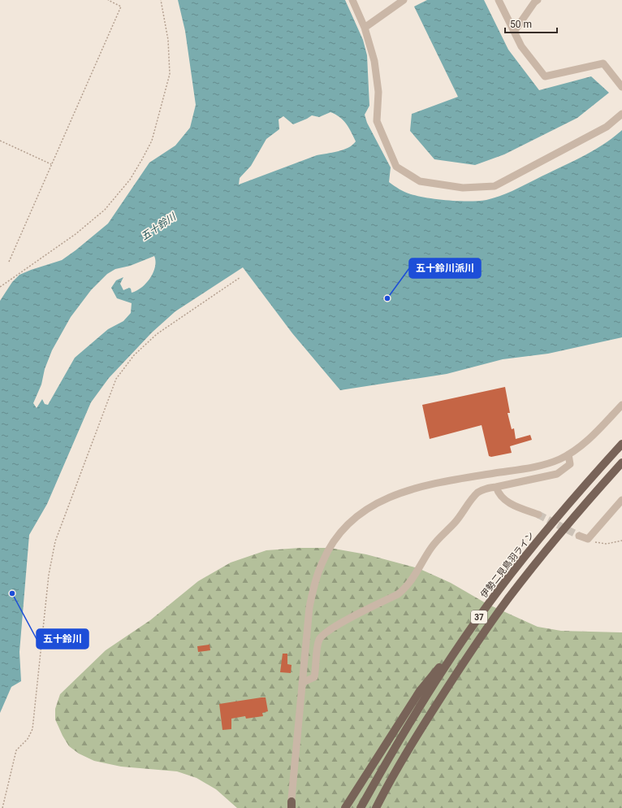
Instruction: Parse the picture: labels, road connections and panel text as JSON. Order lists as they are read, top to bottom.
{
  "streets": {
    "main road": ["伊勢二見鳥羽ライン", "37"]
  },
  "water": ["五十鈴川"],
  "places": ["五十鈴川派川", "五十鈴川"],
  "scale_bar": "50 m"
}
